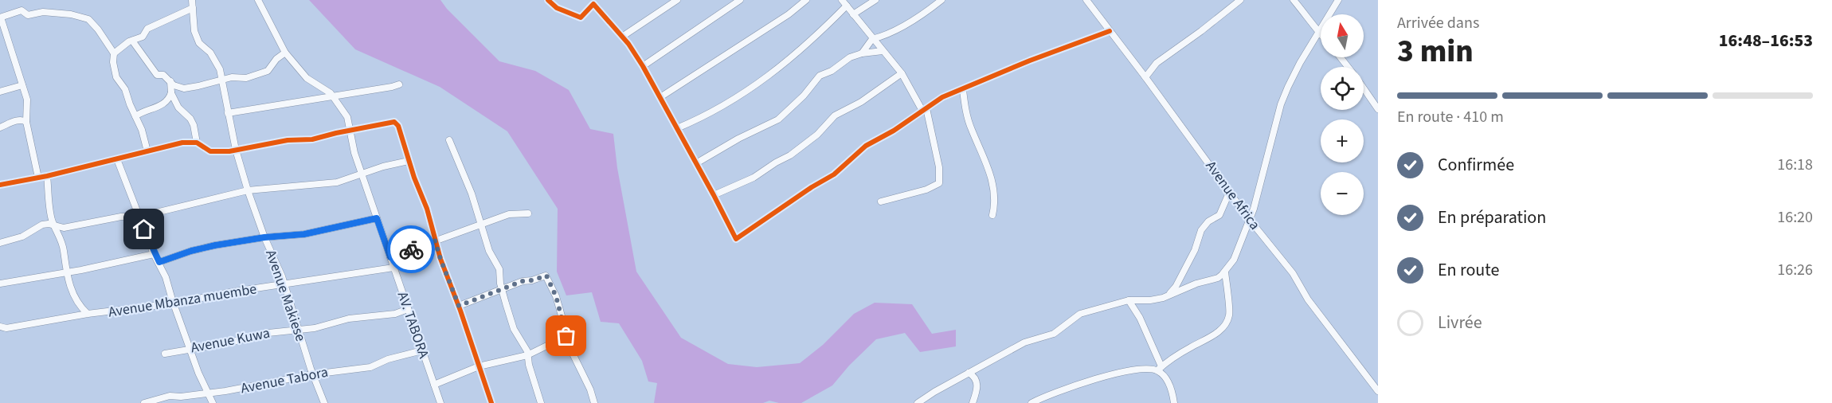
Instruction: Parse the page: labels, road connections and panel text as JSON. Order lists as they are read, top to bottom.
{
  "streets": {
    "street": [
      "Avenue Africa",
      "Avenue Makiese",
      "Avenue Mbanza muembe",
      "AV. TABORA",
      "Avenue Kuwa",
      "Avenue Tabora"
    ]
  },
  "crossings": [
    ["Avenue Makiese", "Avenue Mbanza muembe"],
    ["Avenue Makiese", "Avenue Kuwa"],
    ["Avenue Makiese", "Avenue Tabora"],
    ["Avenue Mbanza muembe", "AV. TABORA"],
    ["AV. TABORA", "Avenue Kuwa"],
    ["AV. TABORA", "Avenue Tabora"]
  ],
  "north": "top",
  "page": {
    "heading": ["3 min", "Arrivée dans", "16:48–16:53"],
    "map_buttons": ["+", "−"],
    "bar": "En route · 410 m",
    "list": [
      ["Confirmée", "16:18"],
      ["En préparation", "16:20"],
      ["En route", "16:26"],
      "Livrée"
    ]
  }
}
